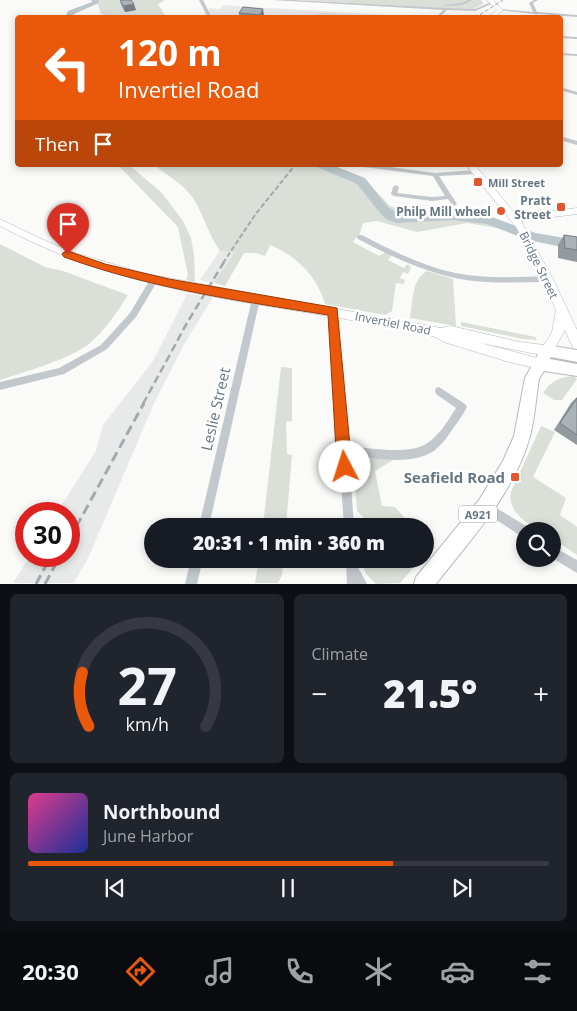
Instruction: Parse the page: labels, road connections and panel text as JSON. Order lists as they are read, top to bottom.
{
  "streets": {
    "main road": ["Bridge Street", "Invertiel Road", "A921"],
    "street": ["Leslie Street"]
  },
  "crossings": [
    ["Bridge Street", "Invertiel Road"],
    ["Bridge Street", "A921"],
    ["Invertiel Road", "Leslie Street"],
    ["Invertiel Road", "A921"]
  ],
  "places": {
    "transit": ["Mill Street", "Pratt Street", "Seafield Road"],
    "other": ["Philp Mill wheel"]
  },
  "page": {
    "turn": ["120 m", "Invertiel Road"],
    "then": "Then",
    "limit": "30",
    "trip": "20:31 · 1 min · 360 m",
    "tile": "Climate",
    "heat": ["−", "21.5°", "+"],
    "song": ["Northbound", "June Harbor"],
    "tabs": "20:30",
    "gauge": ["27", "km/h"]
  }
}
